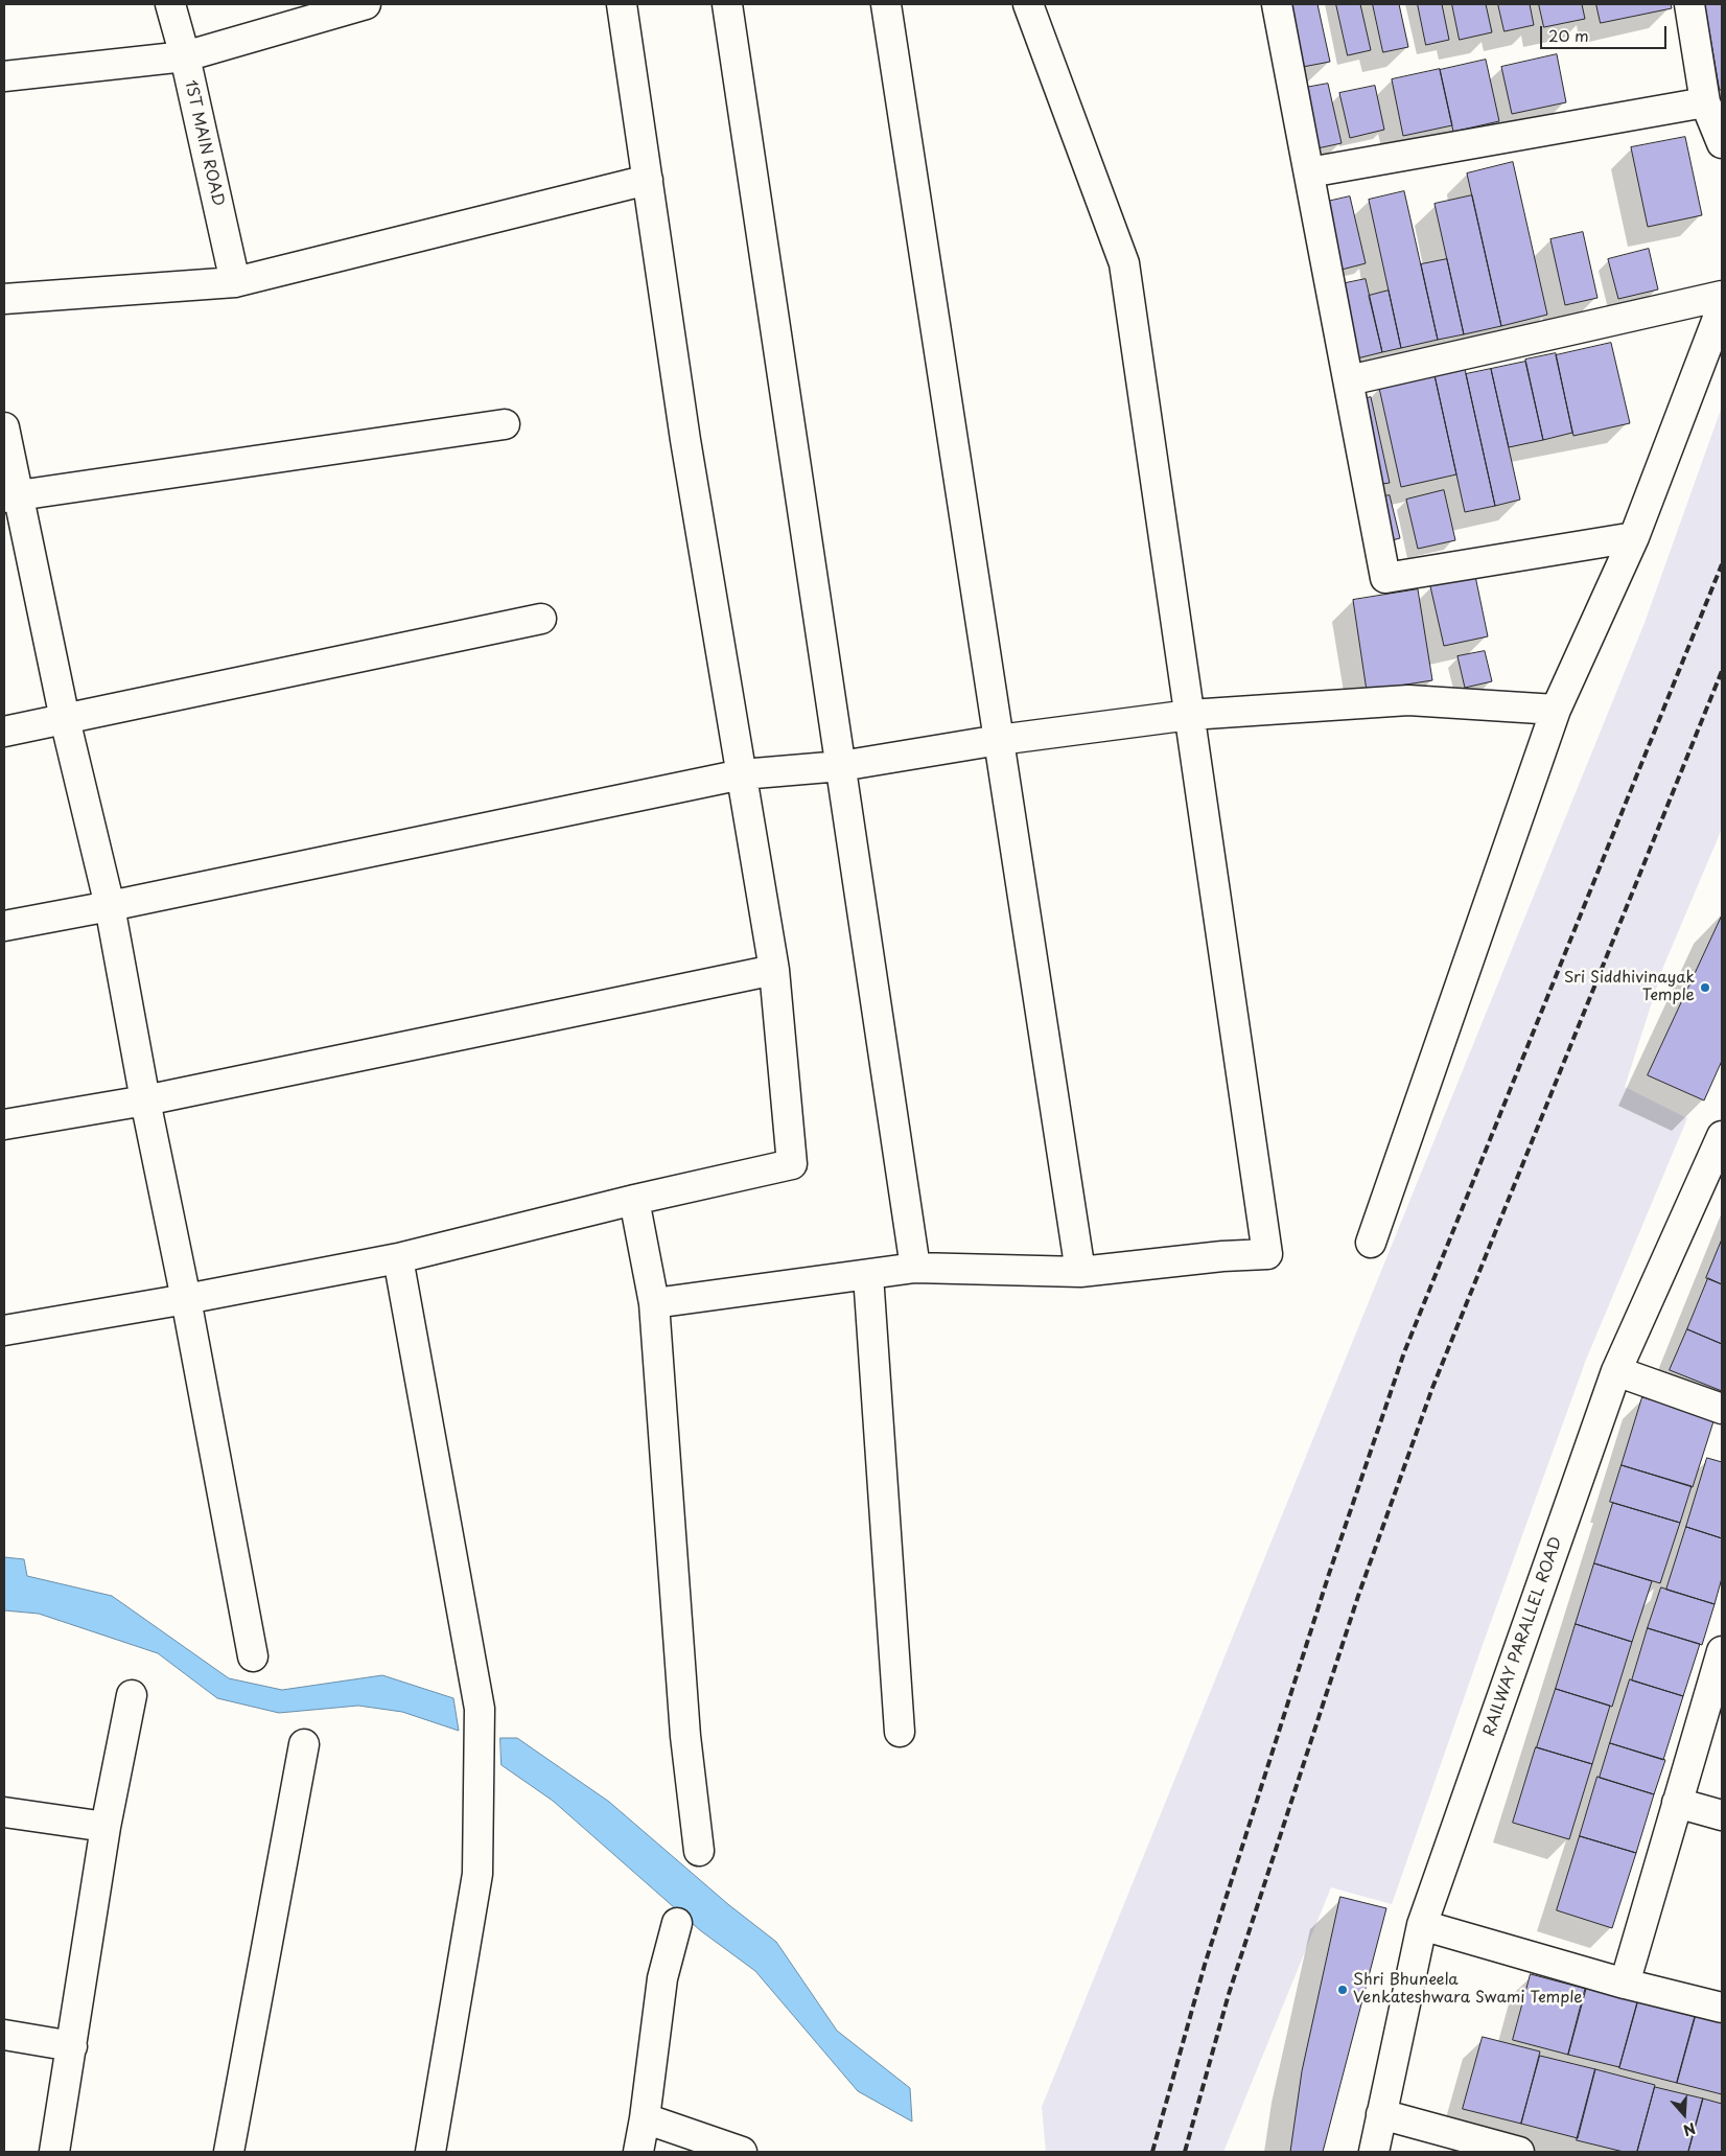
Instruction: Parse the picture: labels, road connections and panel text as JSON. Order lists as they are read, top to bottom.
{
  "streets": {
    "street": ["1ST MAIN ROAD", "RAILWAY PARALLEL ROAD"]
  },
  "places": ["Sri Siddhivinayak Temple", "Shri Bhuneela Venkateshwara Swami Temple"],
  "scale_bar": "20 m",
  "north": "bottom"
}
